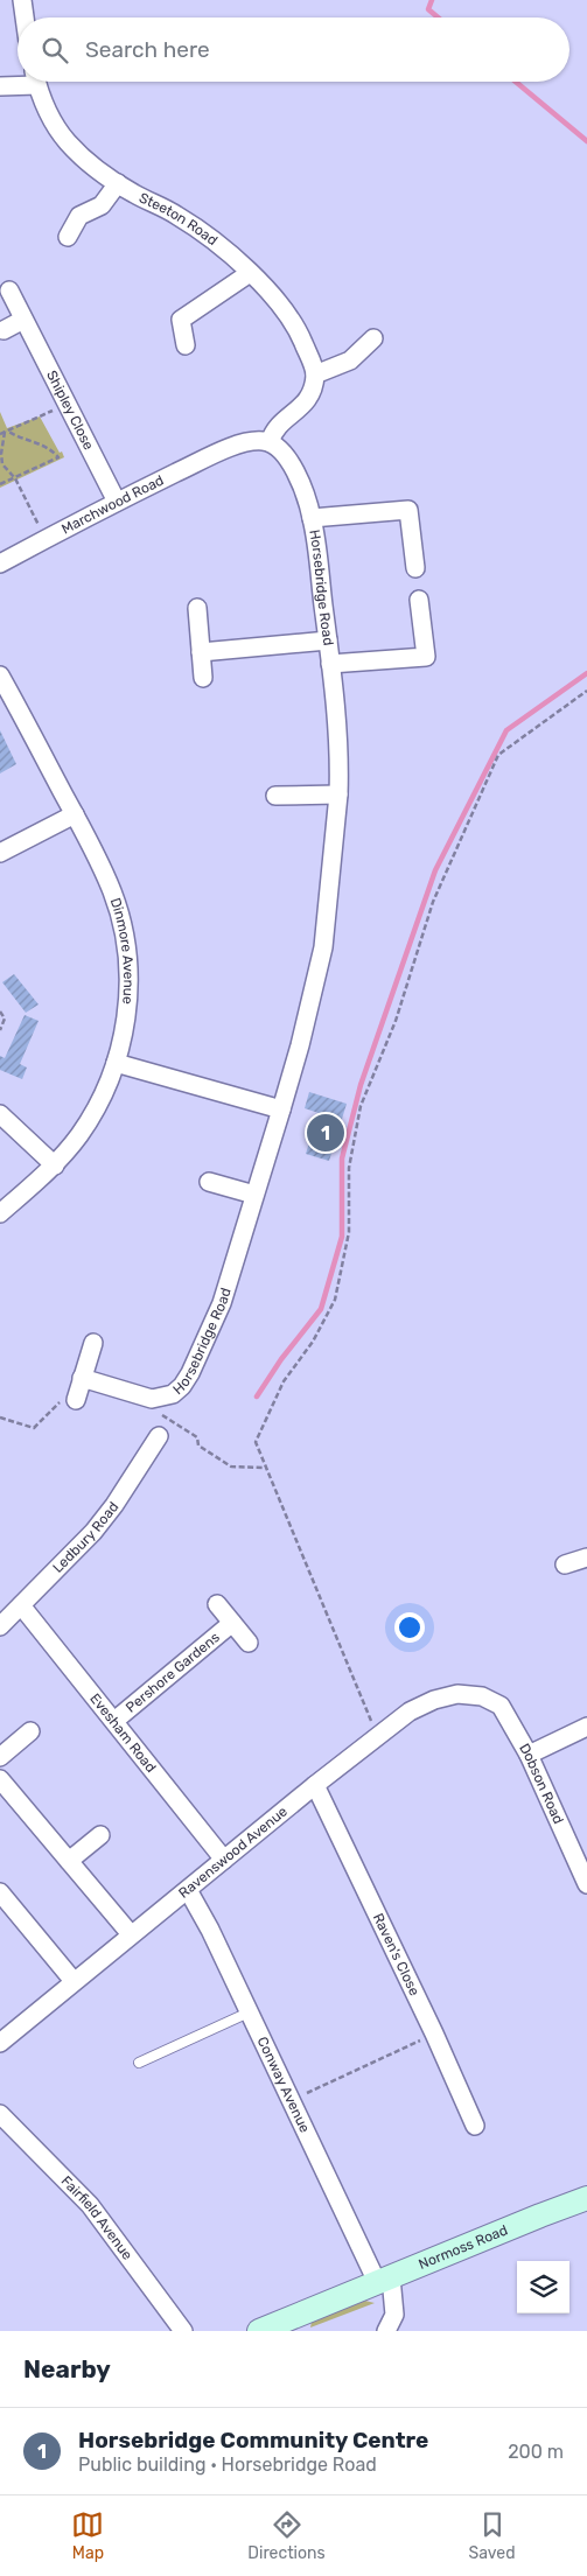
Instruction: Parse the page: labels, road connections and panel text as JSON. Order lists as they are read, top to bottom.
{
  "streets": {
    "main road": ["Normoss Road"],
    "street": [
      "Steeton Road",
      "Shipley Close",
      "Marchwood Road",
      "Horsebridge Road",
      "Dinmore Avenue",
      "Ledbury Road",
      "Pershore Gardens",
      "Evesham Road",
      "Dobson Road",
      "Ravenswood Avenue",
      "Raven's Close",
      "Conway Avenue",
      "Fairfield Avenue"
    ]
  },
  "crossings": [
    ["Shipley Close", "Marchwood Road"],
    ["Marchwood Road", "Horsebridge Road"],
    ["Ledbury Road", "Evesham Road"],
    ["Pershore Gardens", "Evesham Road"],
    ["Evesham Road", "Ravenswood Avenue"],
    ["Dobson Road", "Ravenswood Avenue"],
    ["Ravenswood Avenue", "Raven's Close"],
    ["Ravenswood Avenue", "Conway Avenue"],
    ["Conway Avenue", "Normoss Road"]
  ],
  "page": {
    "search": "Search here",
    "pins": "1",
    "heading": "Nearby",
    "list": [
      {
        "mark": "1",
        "name": "Horsebridge Community Centre",
        "note": "Public building · Horsebridge Road",
        "value": "200 m"
      }
    ],
    "nav": ["Map", "Directions", "Saved"]
  }
}
